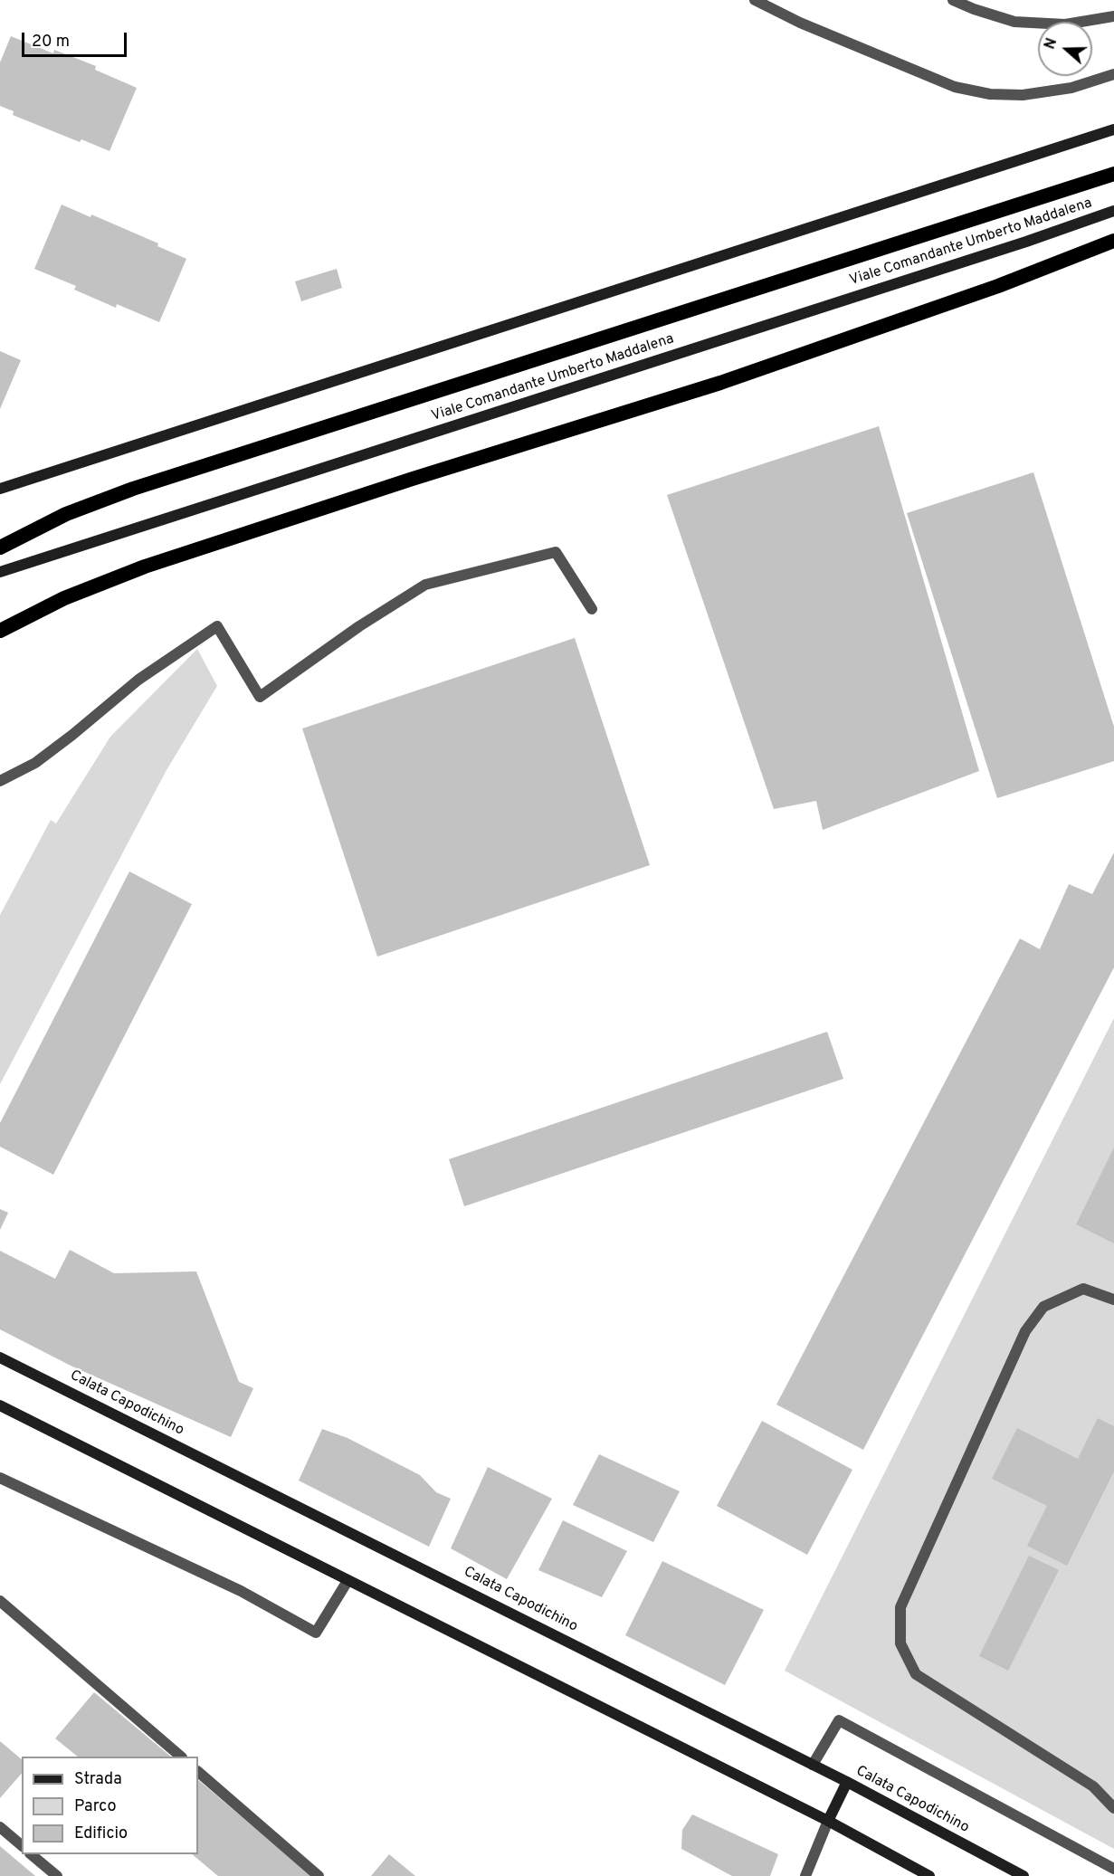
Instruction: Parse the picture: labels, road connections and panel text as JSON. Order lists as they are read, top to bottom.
{
  "streets": {
    "main road": ["Viale Comandante Umberto Maddalena", "Calata Capodichino"]
  },
  "legend": ["Strada", "Parco", "Edificio"],
  "scale_bar": "20 m",
  "north": "left"
}
